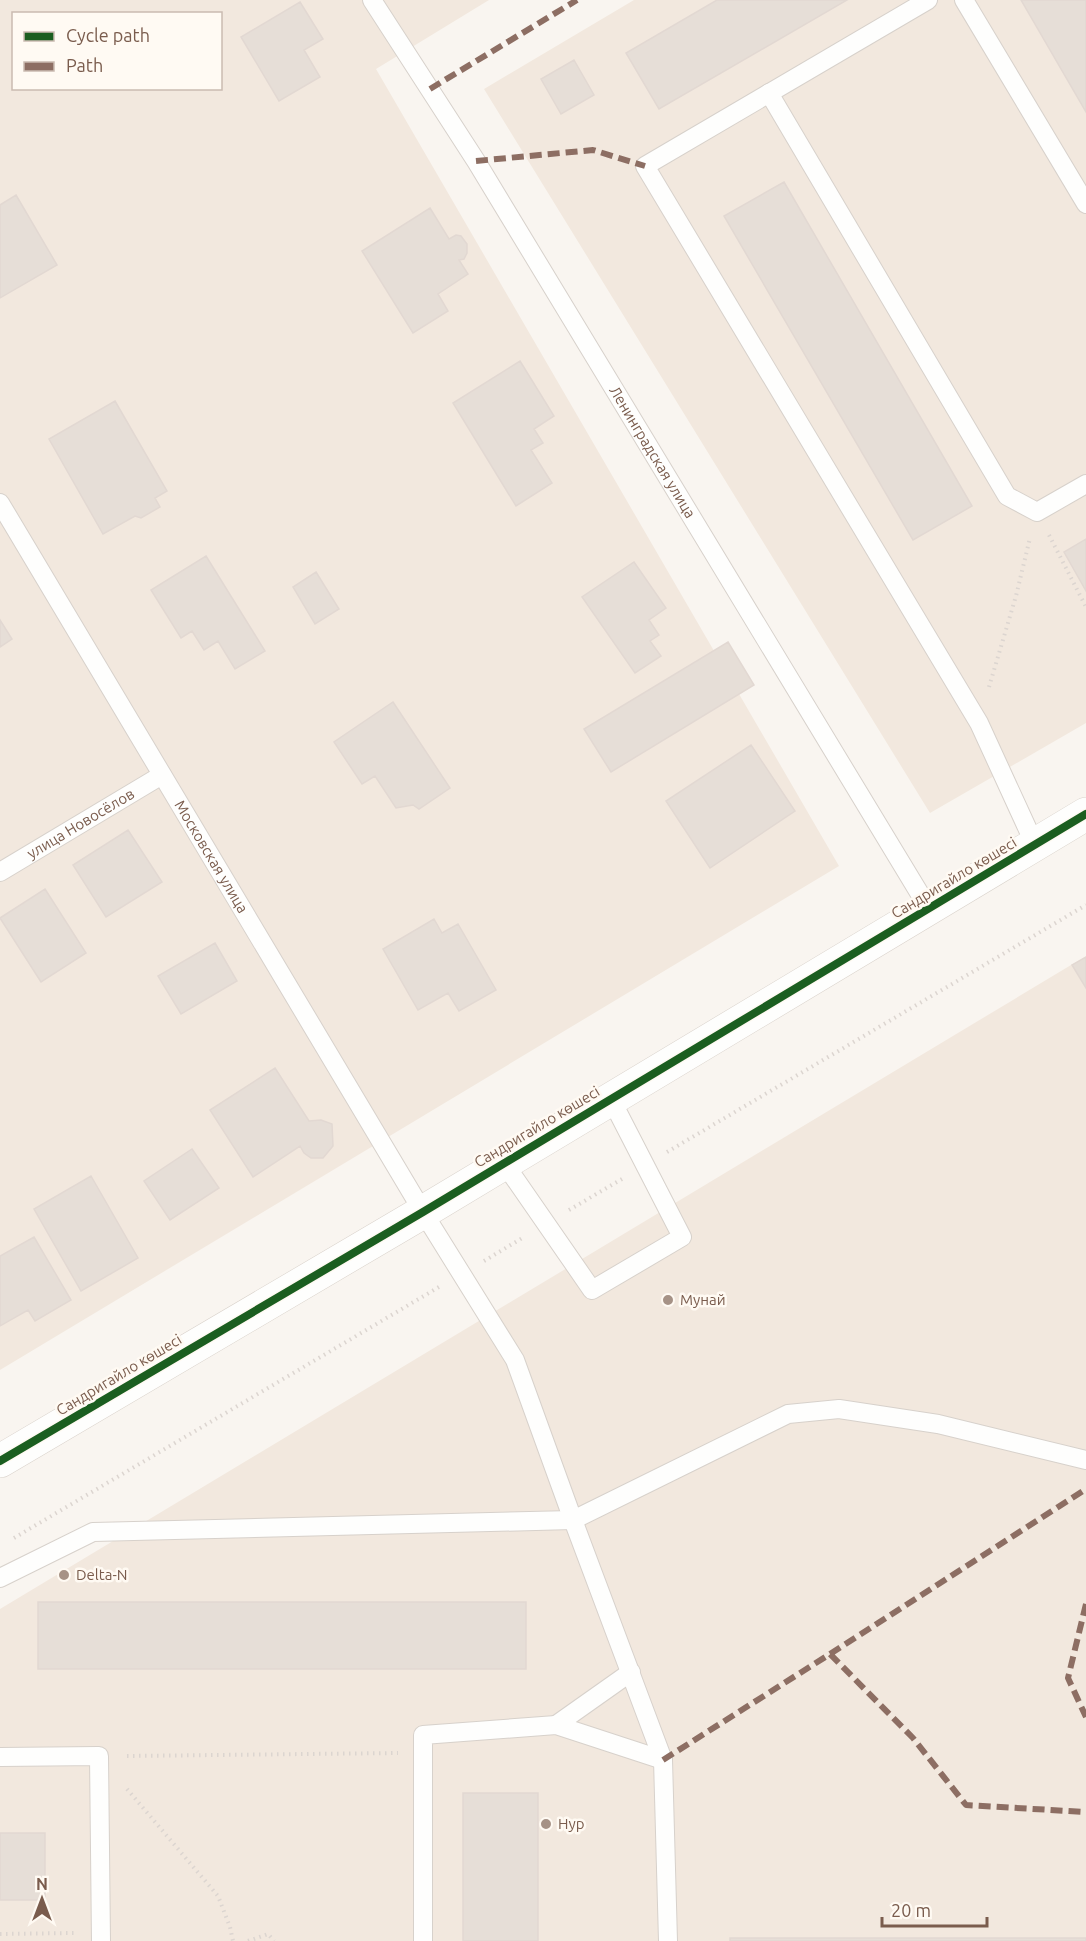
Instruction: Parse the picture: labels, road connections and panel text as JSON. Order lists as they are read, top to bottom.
{
  "streets": {
    "street": ["Сандригайло көшесі"],
    "lane": ["Ленинградская улица", "улица Новосёлов", "Московская улица"]
  },
  "crossings": [
    ["Ленинградская улица", "Сандригайло көшесі"],
    ["улица Новосёлов", "Московская улица"],
    ["Московская улица", "Сандригайло көшесі"]
  ],
  "places": ["Мунай", "Delta-N", "Нур"],
  "legend": ["Cycle path", "Path"],
  "scale_bar": "20 m",
  "north": "top"
}
